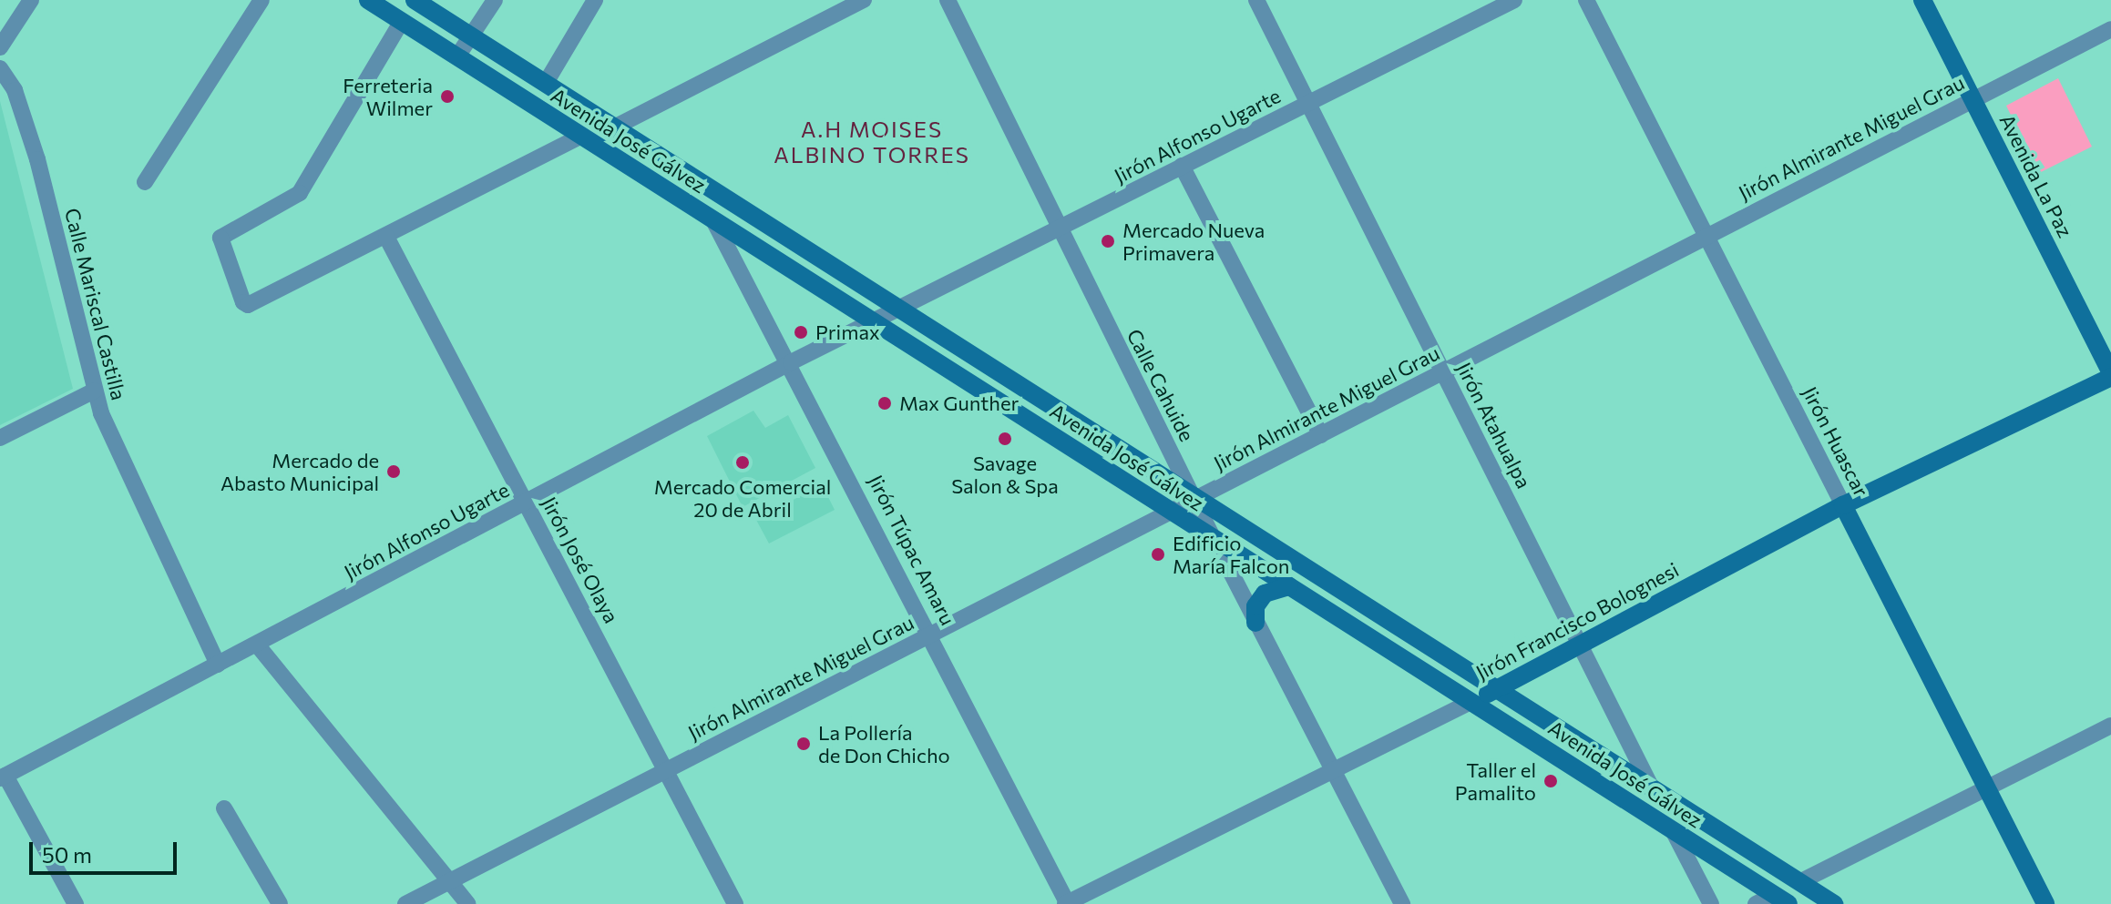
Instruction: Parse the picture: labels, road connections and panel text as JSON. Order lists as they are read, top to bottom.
{
  "streets": {
    "main road": [
      "Avenida José Gálvez",
      "Avenida La Paz",
      "Jirón Huascar",
      "Jirón Francisco Bolognesi"
    ],
    "street": [
      "Jirón Alfonso Ugarte",
      "Jirón Almirante Miguel Grau",
      "Calle Mariscal Castilla",
      "Calle Cahuide",
      "Jirón Atahualpa",
      "Jirón Túpac Amaru",
      "Jirón José Olaya"
    ]
  },
  "crossings": [
    ["Jirón Alfonso Ugarte", "Avenida José Gálvez"],
    ["Jirón Alfonso Ugarte", "Calle Mariscal Castilla"],
    ["Jirón Alfonso Ugarte", "Calle Cahuide"],
    ["Jirón Alfonso Ugarte", "Jirón Atahualpa"],
    ["Jirón Alfonso Ugarte", "Jirón Túpac Amaru"],
    ["Jirón Alfonso Ugarte", "Jirón José Olaya"],
    ["Jirón Almirante Miguel Grau", "Avenida José Gálvez"],
    ["Jirón Almirante Miguel Grau", "Avenida La Paz"],
    ["Jirón Almirante Miguel Grau", "Calle Cahuide"],
    ["Jirón Almirante Miguel Grau", "Jirón Atahualpa"],
    ["Jirón Almirante Miguel Grau", "Jirón Huascar"],
    ["Jirón Almirante Miguel Grau", "Jirón Túpac Amaru"],
    ["Jirón Almirante Miguel Grau", "Jirón José Olaya"],
    ["Avenida José Gálvez", "Calle Cahuide"],
    ["Avenida José Gálvez", "Jirón Atahualpa"],
    ["Avenida José Gálvez", "Jirón Túpac Amaru"],
    ["Avenida José Gálvez", "Jirón Francisco Bolognesi"],
    ["Avenida La Paz", "Jirón Francisco Bolognesi"],
    ["Calle Cahuide", "Jirón Francisco Bolognesi"],
    ["Jirón Atahualpa", "Jirón Francisco Bolognesi"],
    ["Jirón Huascar", "Jirón Francisco Bolognesi"],
    ["Jirón Túpac Amaru", "Jirón Francisco Bolognesi"]
  ],
  "districts": ["A.H MOISES ALBINO TORRES"],
  "places": [
    "Ferreteria Wilmer",
    "Mercado Nueva Primavera",
    "Primax",
    "Max Gunther",
    "Savage Salon & Spa",
    "Mercado Comercial 20 de Abril",
    "Mercado de Abasto Municipal",
    "Edificio María Falcon",
    "La Pollería de Don Chicho",
    "Taller el Pamalito"
  ],
  "scale_bar": "50 m"
}
